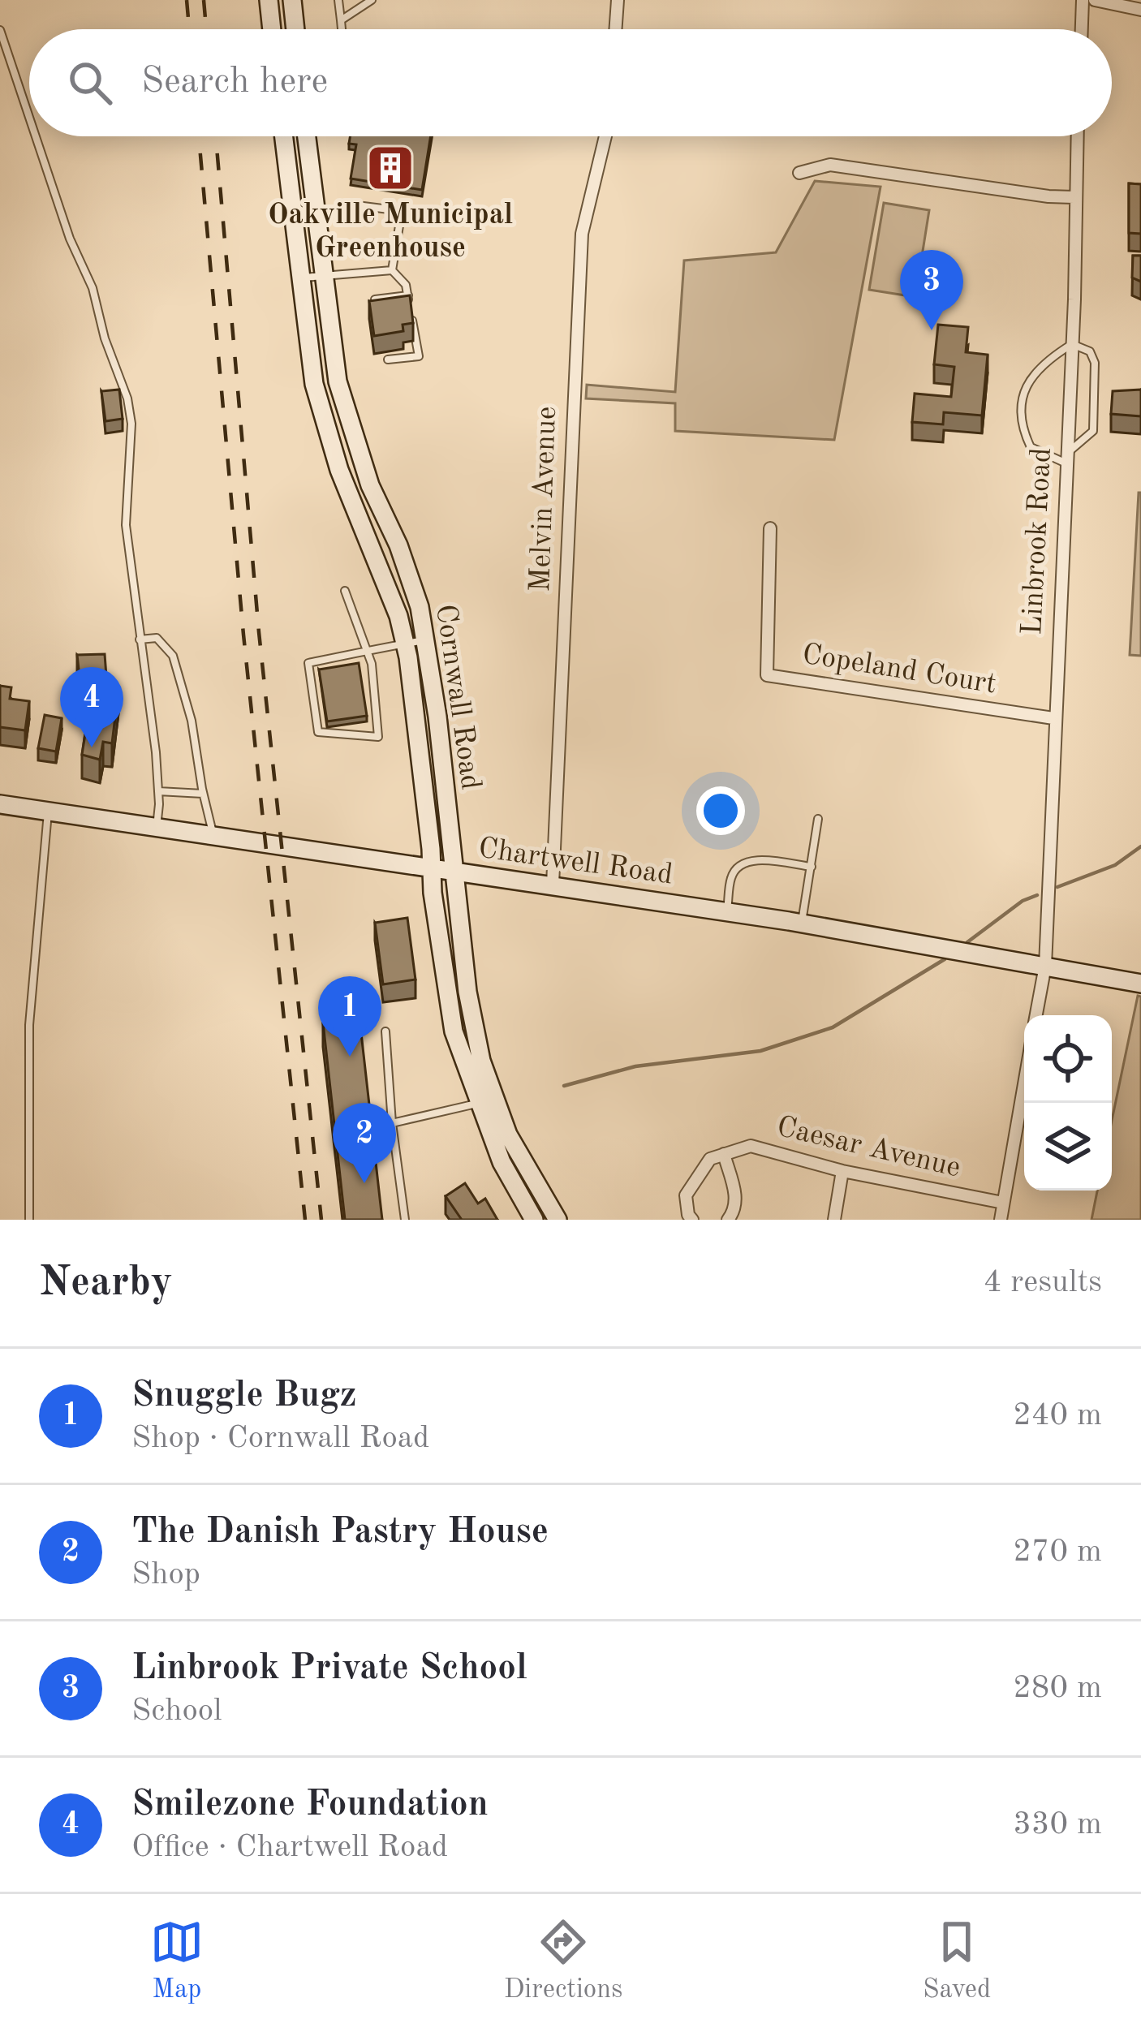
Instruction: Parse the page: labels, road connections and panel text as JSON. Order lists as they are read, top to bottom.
{
  "streets": {
    "main road": ["Cornwall Road", "Chartwell Road"],
    "street": [
      "Melvin Avenue",
      "Linbrook Road",
      "Copeland Court",
      "Caesar Avenue"
    ]
  },
  "crossings": [
    ["Melvin Avenue", "Chartwell Road"],
    ["Linbrook Road", "Copeland Court"],
    ["Linbrook Road", "Chartwell Road"],
    ["Cornwall Road", "Chartwell Road"]
  ],
  "places": {
    "building": ["Oakville Municipal Greenhouse"]
  },
  "page": {
    "search": "Search here",
    "pins": [
      "3",
      "4",
      "1",
      "2"
    ],
    "heading": ["Nearby", "4 results"],
    "list": [
      {
        "mark": "1",
        "name": "Snuggle Bugz",
        "note": "Shop · Cornwall Road",
        "value": "240 m"
      },
      {
        "mark": "2",
        "name": "The Danish Pastry House",
        "note": "Shop",
        "value": "270 m"
      },
      {
        "mark": "3",
        "name": "Linbrook Private School",
        "note": "School",
        "value": "280 m"
      },
      {
        "mark": "4",
        "name": "Smilezone Foundation",
        "note": "Office · Chartwell Road",
        "value": "330 m"
      }
    ],
    "nav": ["Map", "Directions", "Saved"]
  }
}
